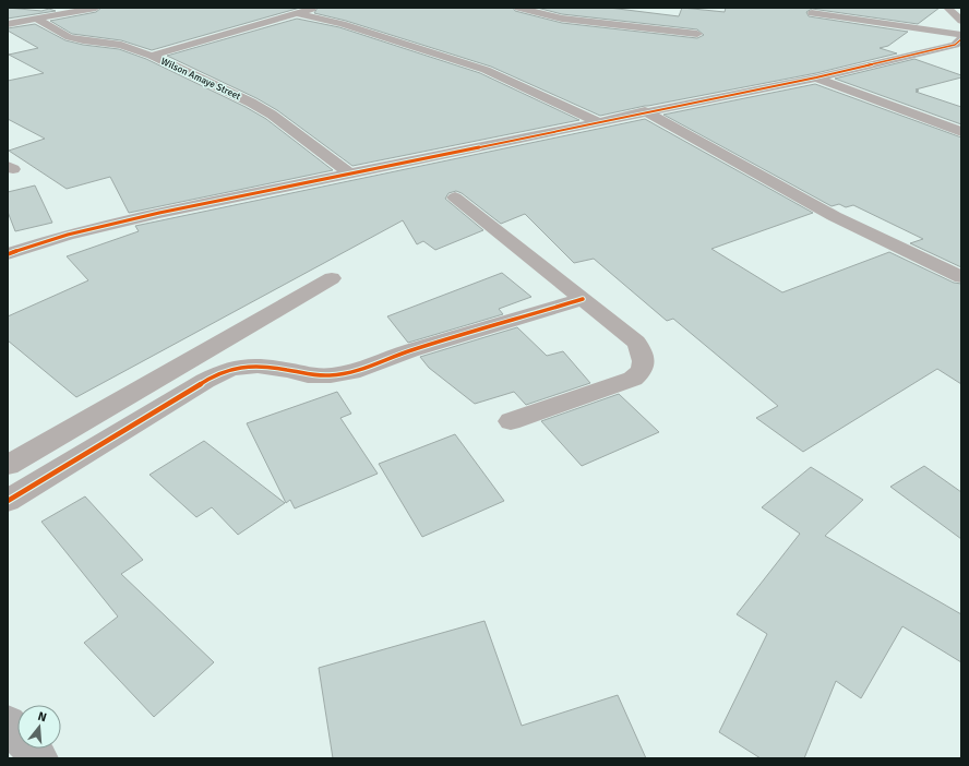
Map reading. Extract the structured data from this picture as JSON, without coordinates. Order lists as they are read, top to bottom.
{
  "streets": {
    "street": ["Wilson Amaye Street"]
  },
  "north": "top"
}
